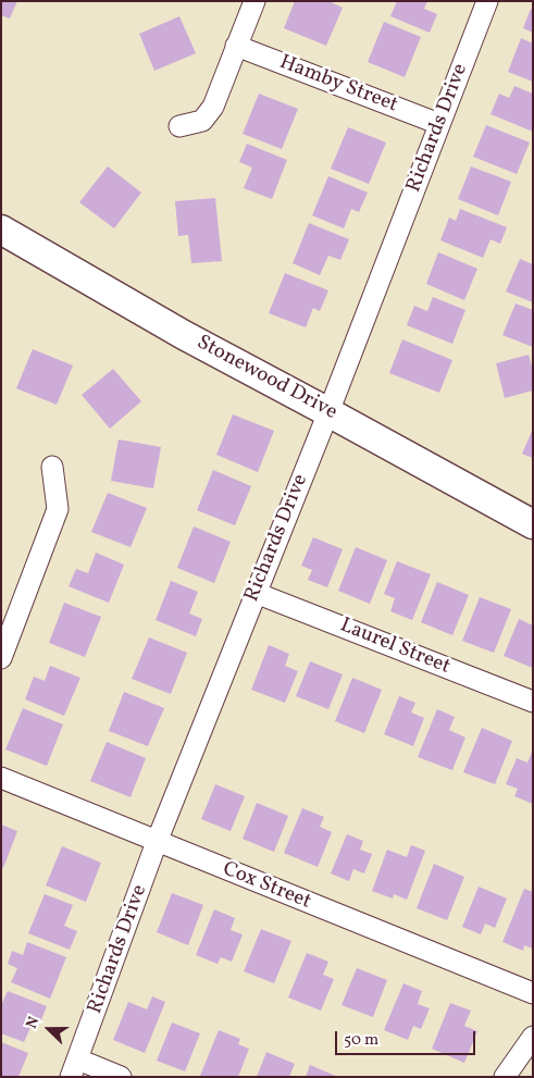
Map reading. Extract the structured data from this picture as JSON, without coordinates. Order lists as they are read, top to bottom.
{
  "streets": {
    "street": [
      "Hamby Street",
      "Richards Drive",
      "Stonewood Drive",
      "Laurel Street",
      "Cox Street"
    ]
  },
  "crossings": [
    ["Hamby Street", "Richards Drive"],
    ["Richards Drive", "Stonewood Drive"],
    ["Richards Drive", "Laurel Street"],
    ["Richards Drive", "Cox Street"]
  ],
  "scale_bar": "50 m",
  "north": "left"
}
